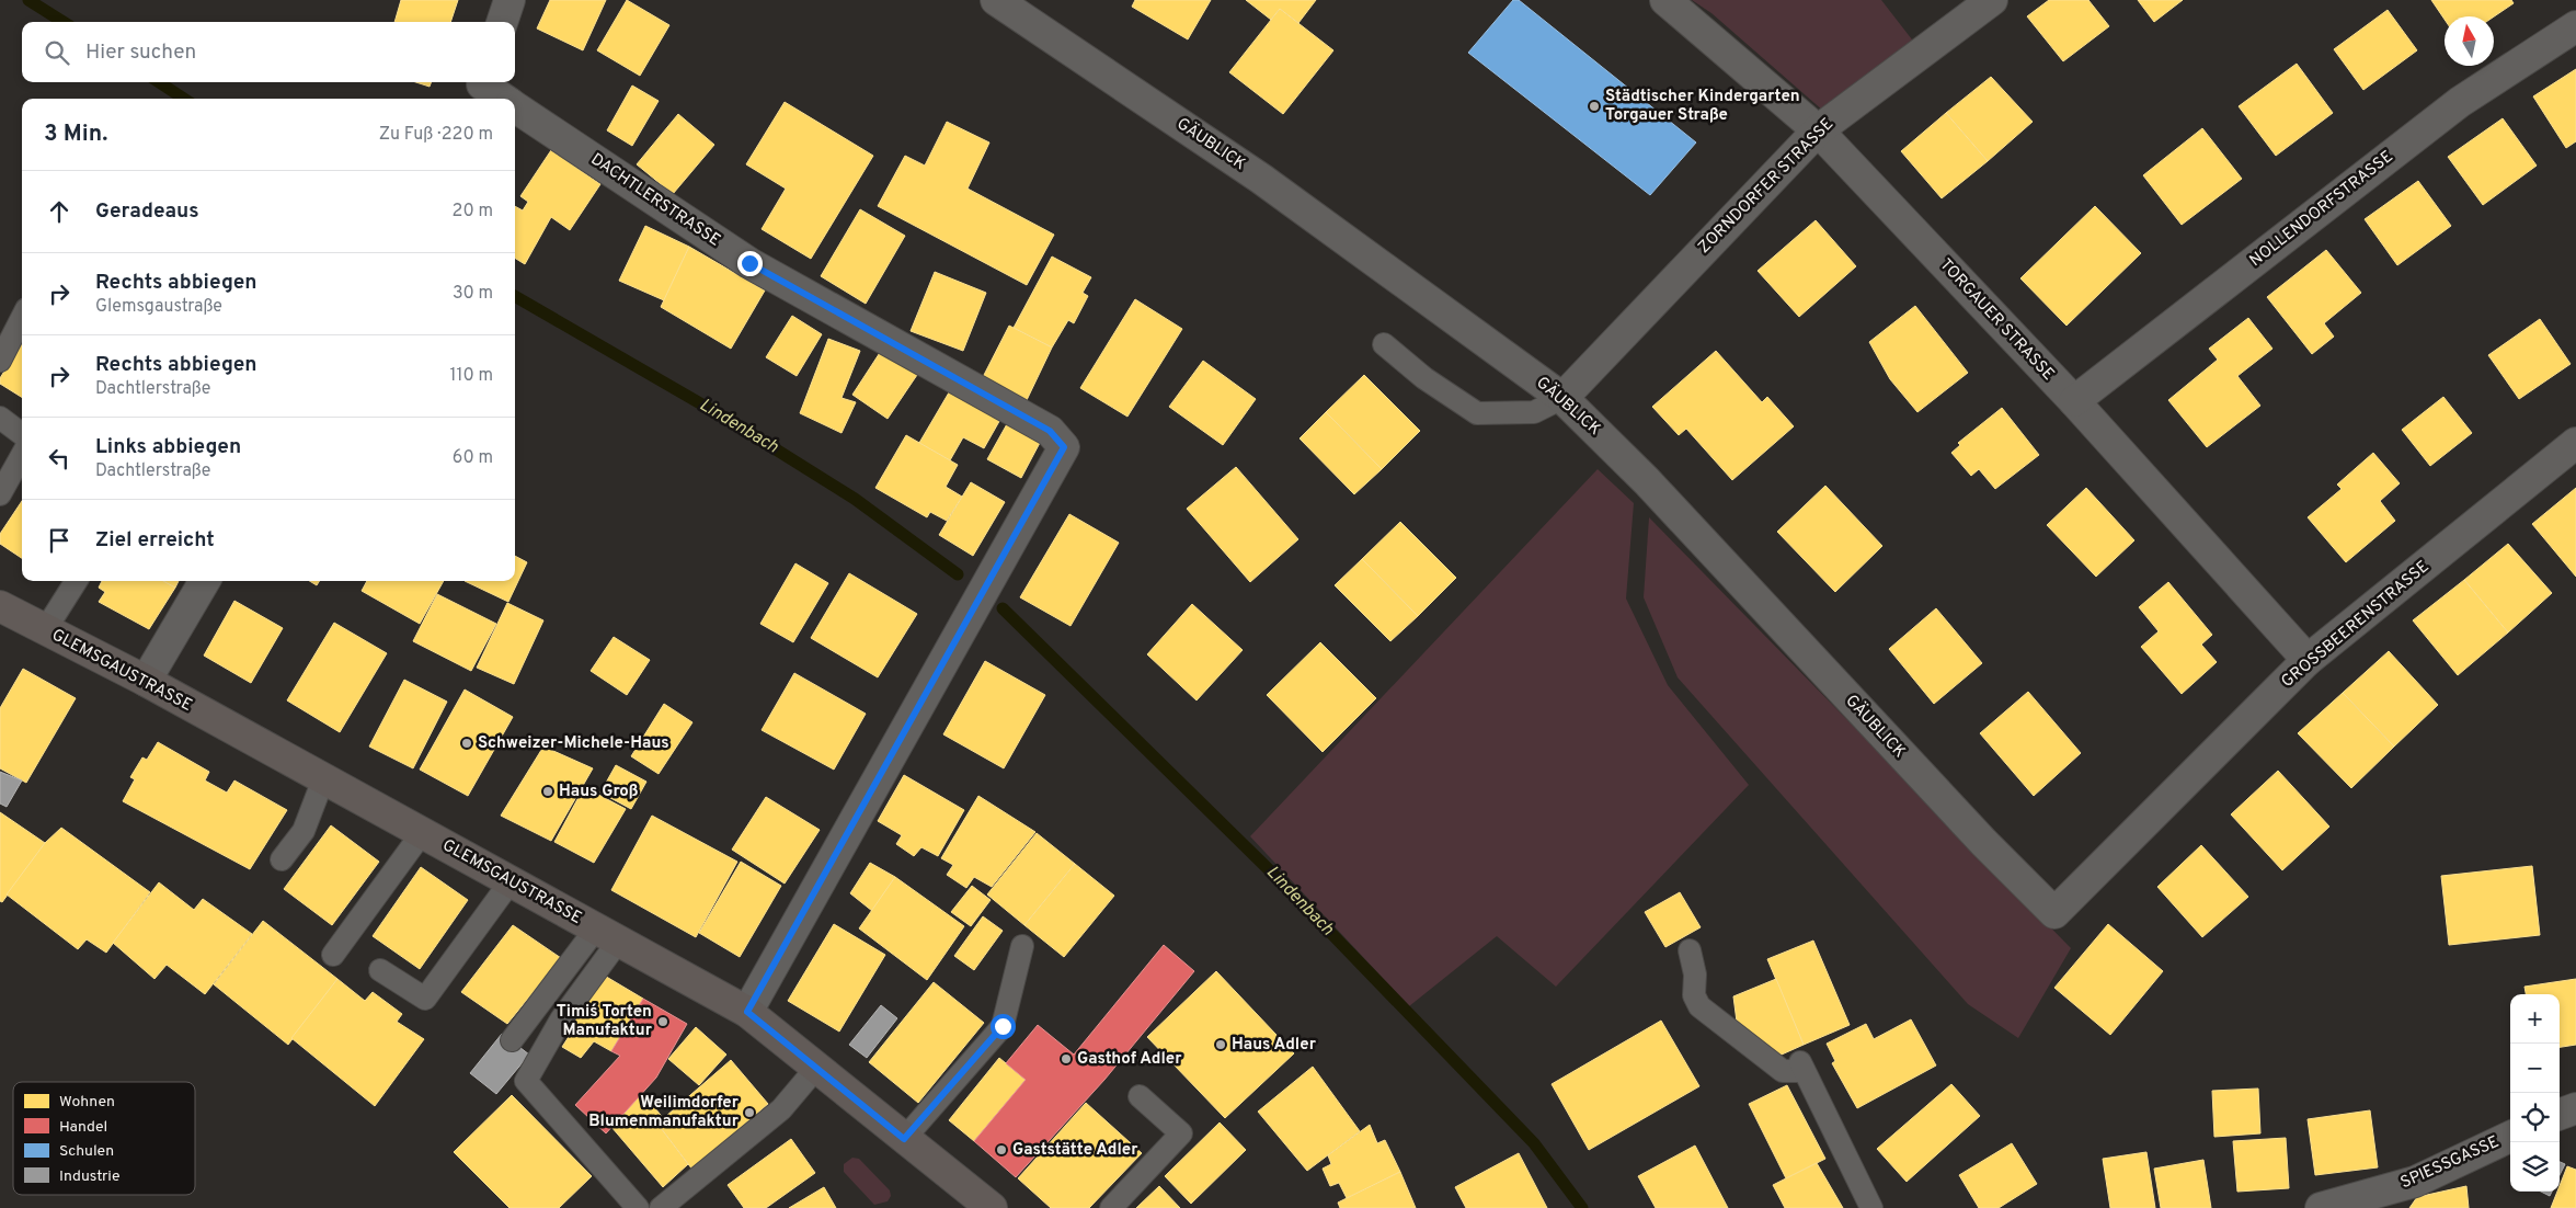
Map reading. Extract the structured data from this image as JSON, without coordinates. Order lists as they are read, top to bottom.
{
  "streets": {
    "main road": ["GLEMSGAUSTRASSE"],
    "street": [
      "GÄUBLICK",
      "ZORNDORFER STRASSE",
      "DACHTLERSTRASSE",
      "NOLLENDORFSTRASSE",
      "TORGAUER STRASSE",
      "GROSSBEERENSTRASSE",
      "SPIESSGASSE"
    ]
  },
  "crossings": [
    ["GÄUBLICK", "ZORNDORFER STRASSE"],
    ["GÄUBLICK", "GROSSBEERENSTRASSE"],
    ["ZORNDORFER STRASSE", "TORGAUER STRASSE"],
    ["DACHTLERSTRASSE", "GLEMSGAUSTRASSE"],
    ["NOLLENDORFSTRASSE", "TORGAUER STRASSE"],
    ["TORGAUER STRASSE", "GROSSBEERENSTRASSE"]
  ],
  "water": ["Lindenbach"],
  "places": [
    "Städtischer Kindergarten Torgauer Straße",
    "Schweizer-Michele-Haus",
    "Haus Groß",
    "Timi´s Torten Manufaktur",
    "Haus Adler",
    "Gasthof Adler",
    "Weilimdorfer Blumenmanufaktur",
    "Gaststätte Adler"
  ],
  "legend": [
    "Wohnen",
    "Handel",
    "Schulen",
    "Industrie"
  ],
  "north": "top",
  "page": {
    "search": "Hier suchen",
    "heading": ["3 Min.", "Zu Fuß · 220 m"],
    "list": [
      ["Geradeaus", "20 m"],
      ["Rechts abbiegen", "Glemsgaustraße", "30 m"],
      ["Rechts abbiegen", "Dachtlerstraße", "110 m"],
      ["Links abbiegen", "Dachtlerstraße", "60 m"],
      "Ziel erreicht"
    ],
    "map_buttons": ["+", "−"]
  }
}
